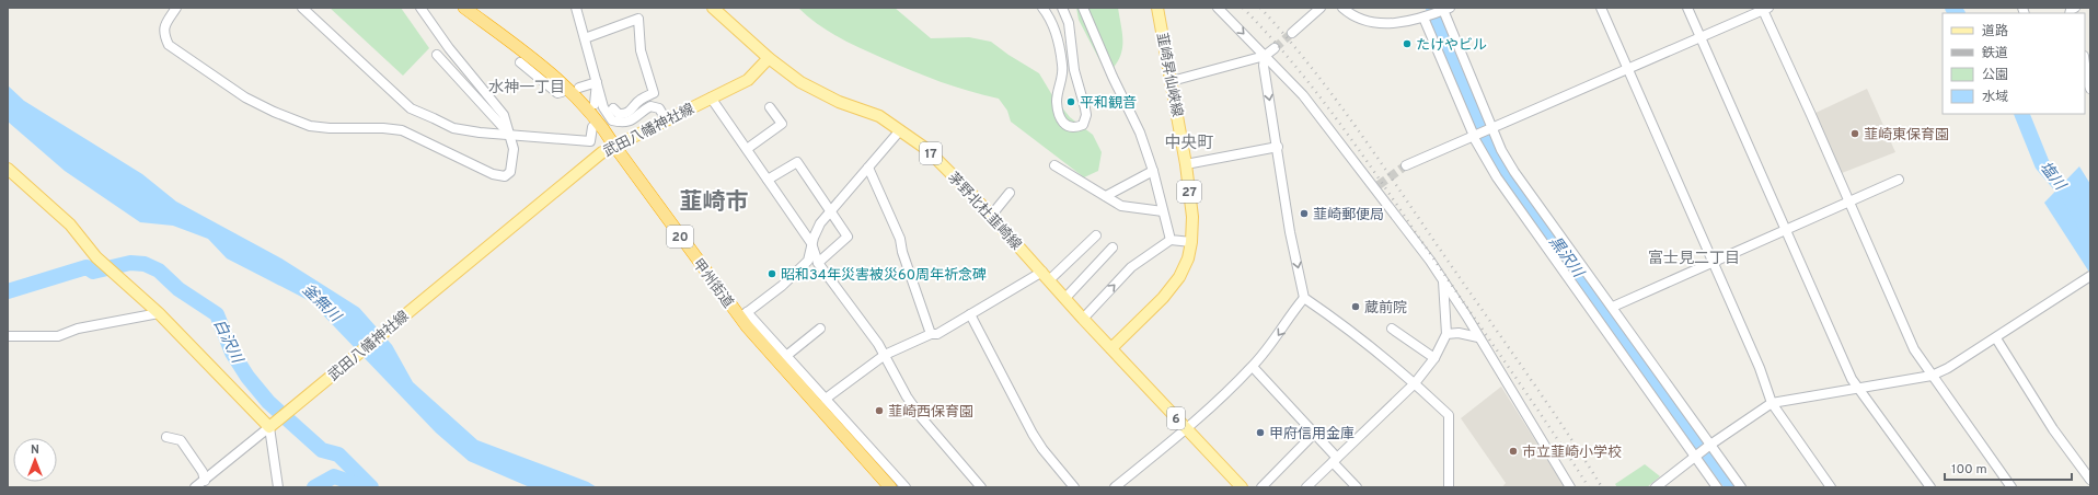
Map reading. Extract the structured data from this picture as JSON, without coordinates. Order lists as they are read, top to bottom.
{
  "streets": {
    "highway": ["20", "甲州街道"],
    "main road": [
      "韮崎昇仙峡線",
      "武田八幡神社線",
      "17",
      "27",
      "茅野北杜韮崎線",
      "6"
    ]
  },
  "crossings": [
    ["韮崎昇仙峡線", "茅野北杜韮崎線"],
    ["韮崎昇仙峡線", "6"],
    ["武田八幡神社線", "茅野北杜韮崎線"],
    ["武田八幡神社線", "甲州街道"],
    ["茅野北杜韮崎線", "6"]
  ],
  "districts": [
    "水神一丁目",
    "中央町",
    "韮崎市",
    "富士見二丁目"
  ],
  "water": [
    "塩川",
    "黒沢川",
    "釜無川",
    "白沢川"
  ],
  "places": [
    "たけやビル",
    "平和観音",
    "韮崎東保育園",
    "韮崎郵便局",
    "昭和34年災害被災60周年祈念碑",
    "蔵前院",
    "韮崎西保育園",
    "甲府信用金庫",
    "市立韮崎小学校"
  ],
  "legend": [
    "道路",
    "鉄道",
    "公園",
    "水域"
  ],
  "scale_bar": "100 m",
  "north": "top"
}
